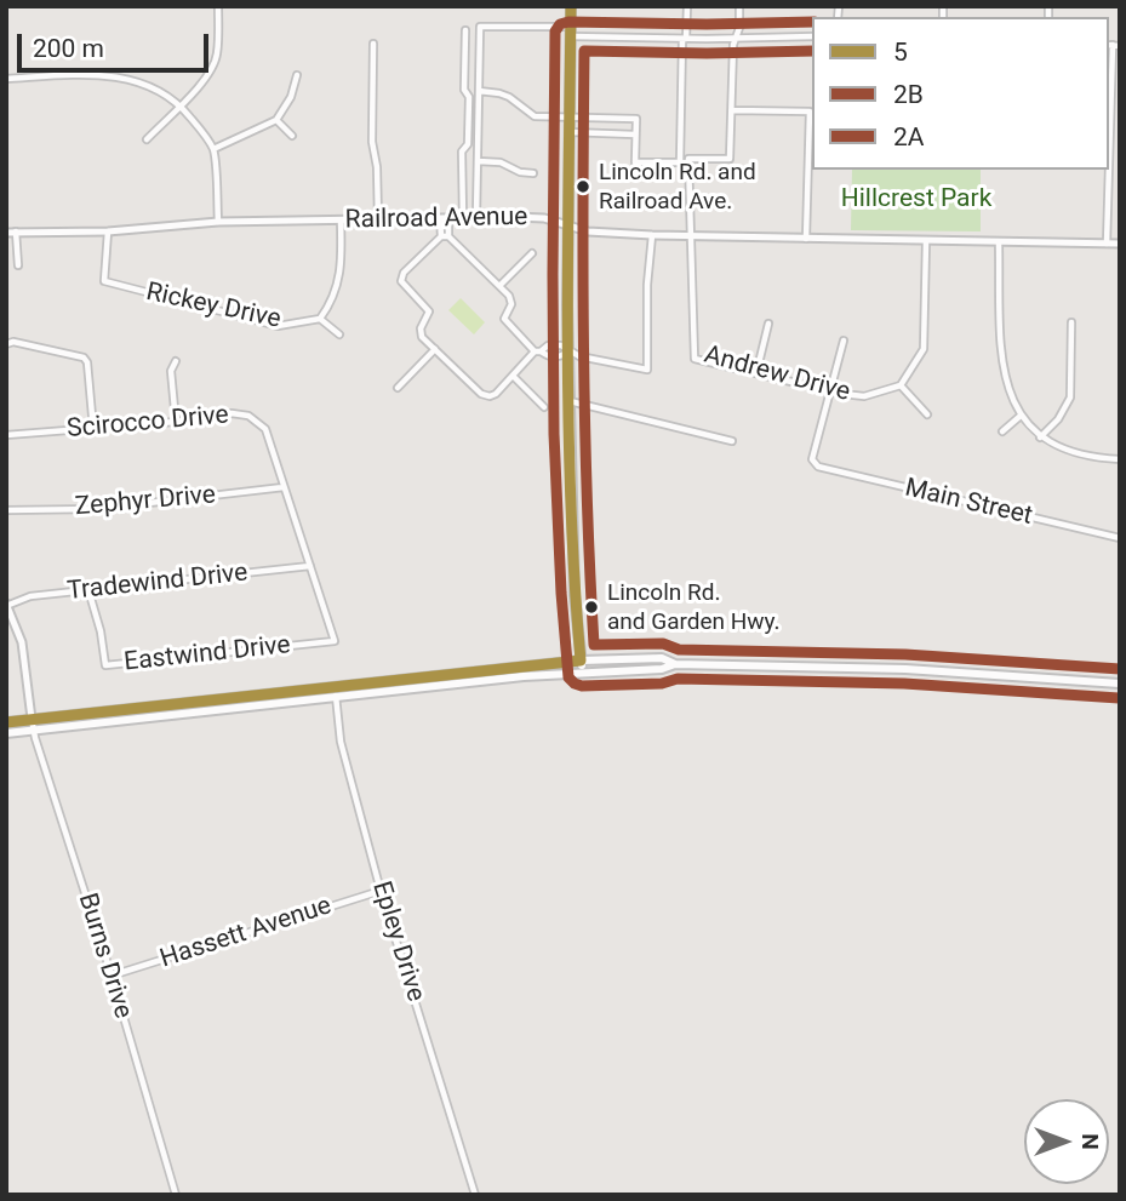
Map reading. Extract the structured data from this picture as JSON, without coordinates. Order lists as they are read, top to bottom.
{
  "streets": {
    "street": [
      "Railroad Avenue",
      "Rickey Drive",
      "Andrew Drive",
      "Scirocco Drive",
      "Zephyr Drive",
      "Main Street",
      "Tradewind Drive",
      "Eastwind Drive",
      "Hassett Avenue",
      "Epley Drive",
      "Burns Drive"
    ]
  },
  "crossings": [
    ["Railroad Avenue", "Rickey Drive"],
    ["Railroad Avenue", "Andrew Drive"],
    ["Andrew Drive", "Main Street"],
    ["Scirocco Drive", "Zephyr Drive"],
    ["Scirocco Drive", "Tradewind Drive"],
    ["Scirocco Drive", "Eastwind Drive"],
    ["Tradewind Drive", "Eastwind Drive"],
    ["Hassett Avenue", "Epley Drive"],
    ["Hassett Avenue", "Burns Drive"]
  ],
  "parks": ["Hillcrest Park"],
  "places": ["Lincoln Rd. and Railroad Ave.", "Lincoln Rd. and Garden Hwy."],
  "lines": ["transit line 5", "transit line 2B", "transit line 2A"],
  "legend": ["5", "2B", "2A"],
  "scale_bar": "200 m",
  "north": "right"
}
